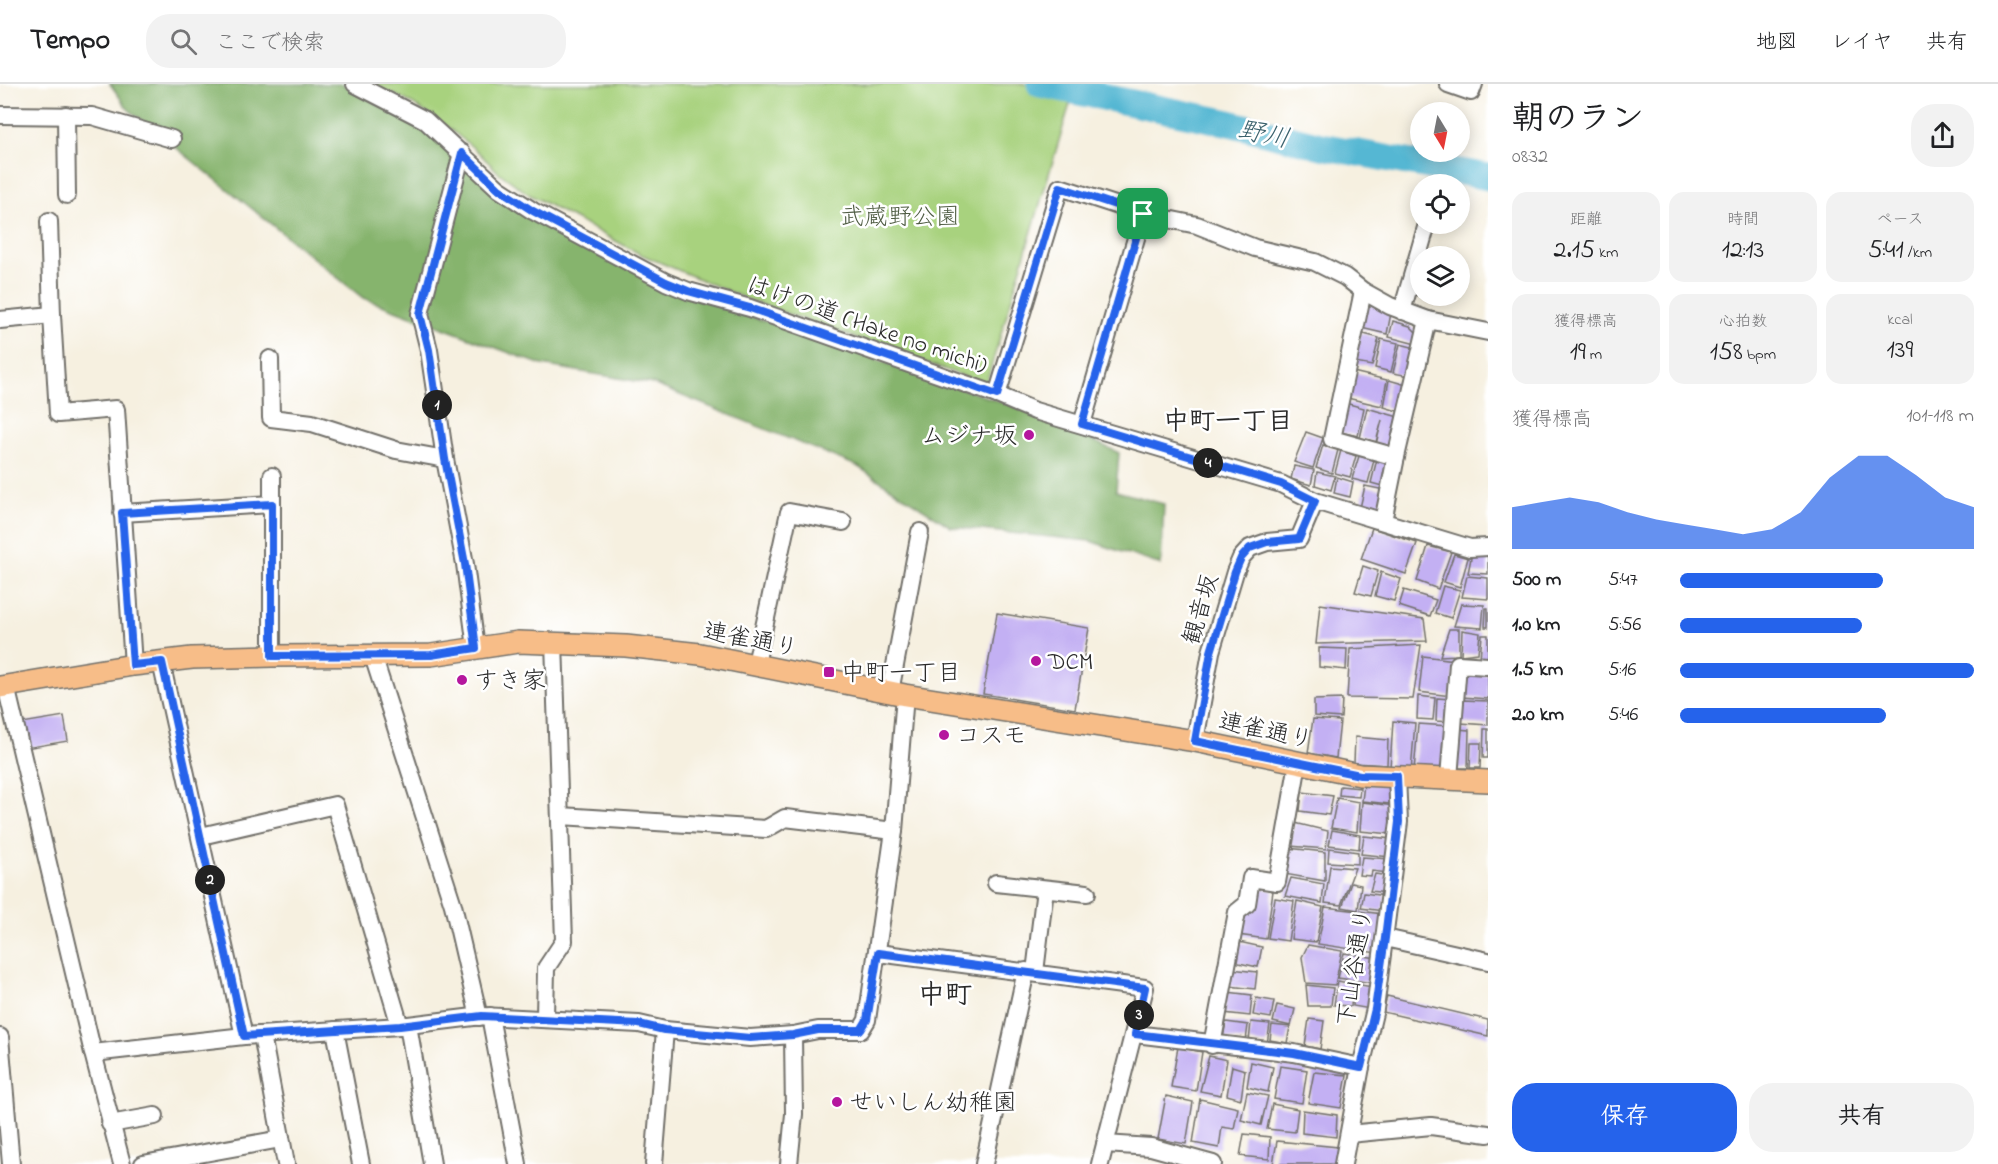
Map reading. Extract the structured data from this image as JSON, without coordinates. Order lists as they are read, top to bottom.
{
  "streets": {
    "main road": ["連雀通り"],
    "street": ["はけの道 (Hake no michi)", "観音坂", "下山谷通り"]
  },
  "crossings": [
    ["はけの道 (Hake no michi)", "観音坂"],
    ["観音坂", "連雀通り"],
    ["連雀通り", "下山谷通り"]
  ],
  "districts": ["中町一丁目", "中町"],
  "water": ["野川"],
  "parks": ["武蔵野公園"],
  "places": {
    "other": [
      "ムジナ坂",
      "DCM",
      "すき家",
      "コスモ",
      "せいしん幼稚園"
    ],
    "transit": ["中町一丁目"]
  },
  "north": "bottom",
  "page": {
    "header": "Tempo",
    "search": "ここで検索",
    "nav": ["地図", "レイヤ", "共有"],
    "heading": ["朝のラン", "08:32"],
    "stats": [
      ["距離", "2.15 km"],
      ["時間", "12:13"],
      ["ペース", "5:41 /km"],
      ["獲得標高", "19 m"],
      ["心拍数", "158 bpm"],
      ["kcal", "139"]
    ],
    "pins": [
      "1",
      "4",
      "2",
      "3"
    ],
    "chart": ["獲得標高", "101–118 m"],
    "list": [
      {
        "name": "500 m",
        "note": "5:47"
      },
      {
        "name": "1.0 km",
        "note": "5:56"
      },
      {
        "name": "1.5 km",
        "note": "5:16"
      },
      {
        "name": "2.0 km",
        "note": "5:46"
      }
    ],
    "buttons": ["保存", "共有"]
  }
}
